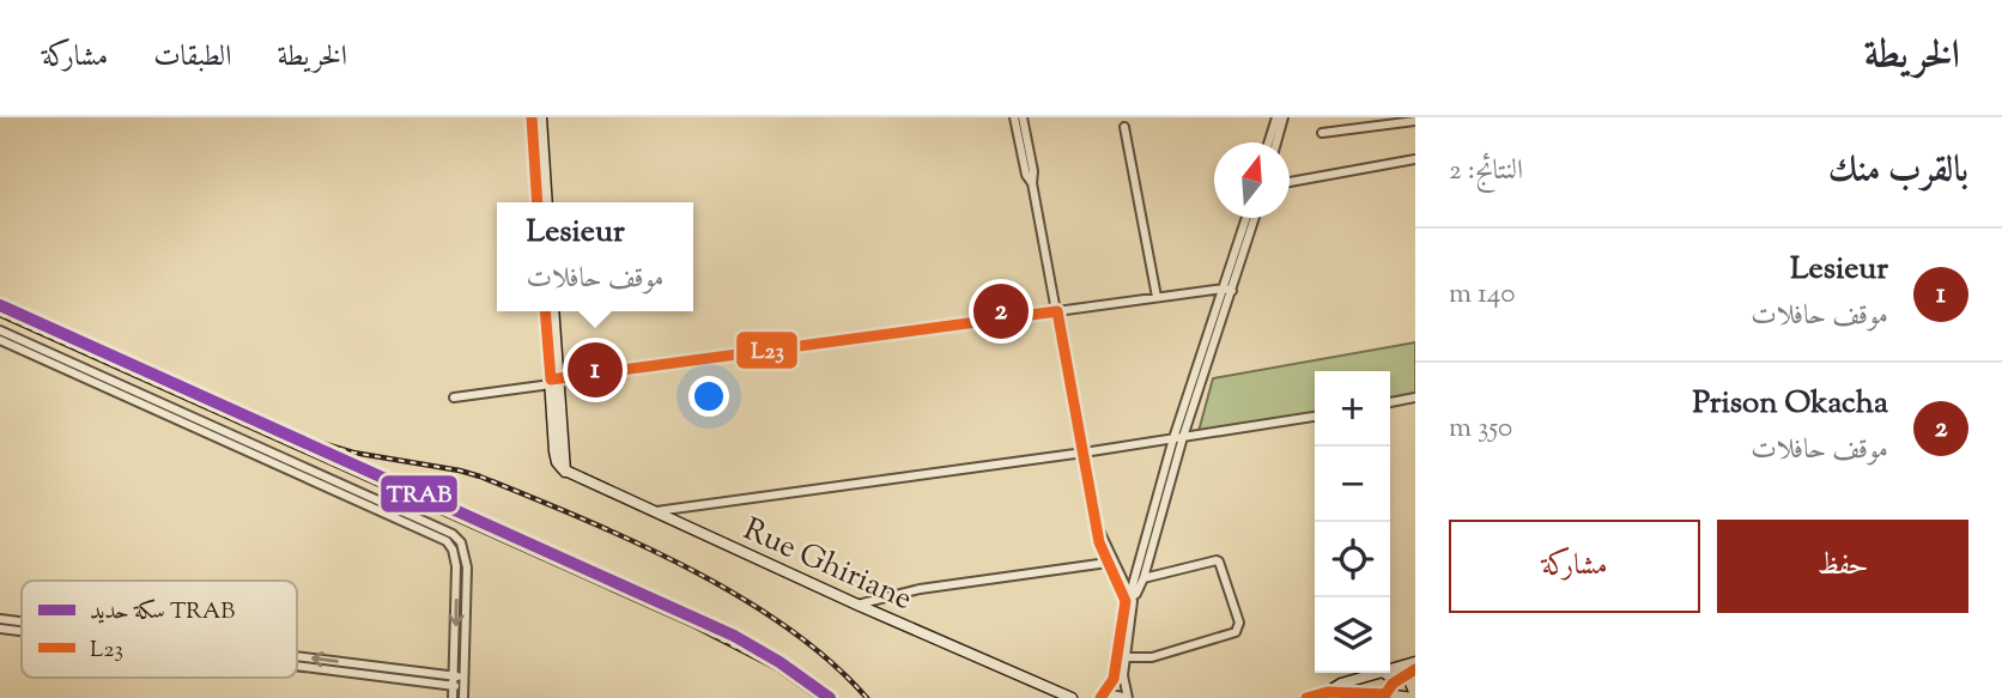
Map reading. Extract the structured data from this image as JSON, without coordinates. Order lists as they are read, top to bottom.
{
  "streets": {
    "street": ["Rue Ghiriane"]
  },
  "lines": ["transit line L23", "rail line TRAB"],
  "legend": ["سكة حديد TRAB", "L23"],
  "north": "top",
  "page": {
    "header": "الخريطة",
    "nav": ["الخريطة", "الطبقات", "مشاركة"],
    "heading": ["بالقرب منك", "النتائج: 2"],
    "popup": ["Lesieur", "موقف حافلات"],
    "list": [
      {
        "mark": "1",
        "name": "Lesieur",
        "note": "موقف حافلات",
        "value": "140 m"
      },
      {
        "mark": "2",
        "name": "Prison Okacha",
        "note": "موقف حافلات",
        "value": "350 m"
      }
    ],
    "pins": ["2", "1"],
    "map_buttons": ["+", "−"],
    "buttons": ["حفظ", "مشاركة"]
  }
}
